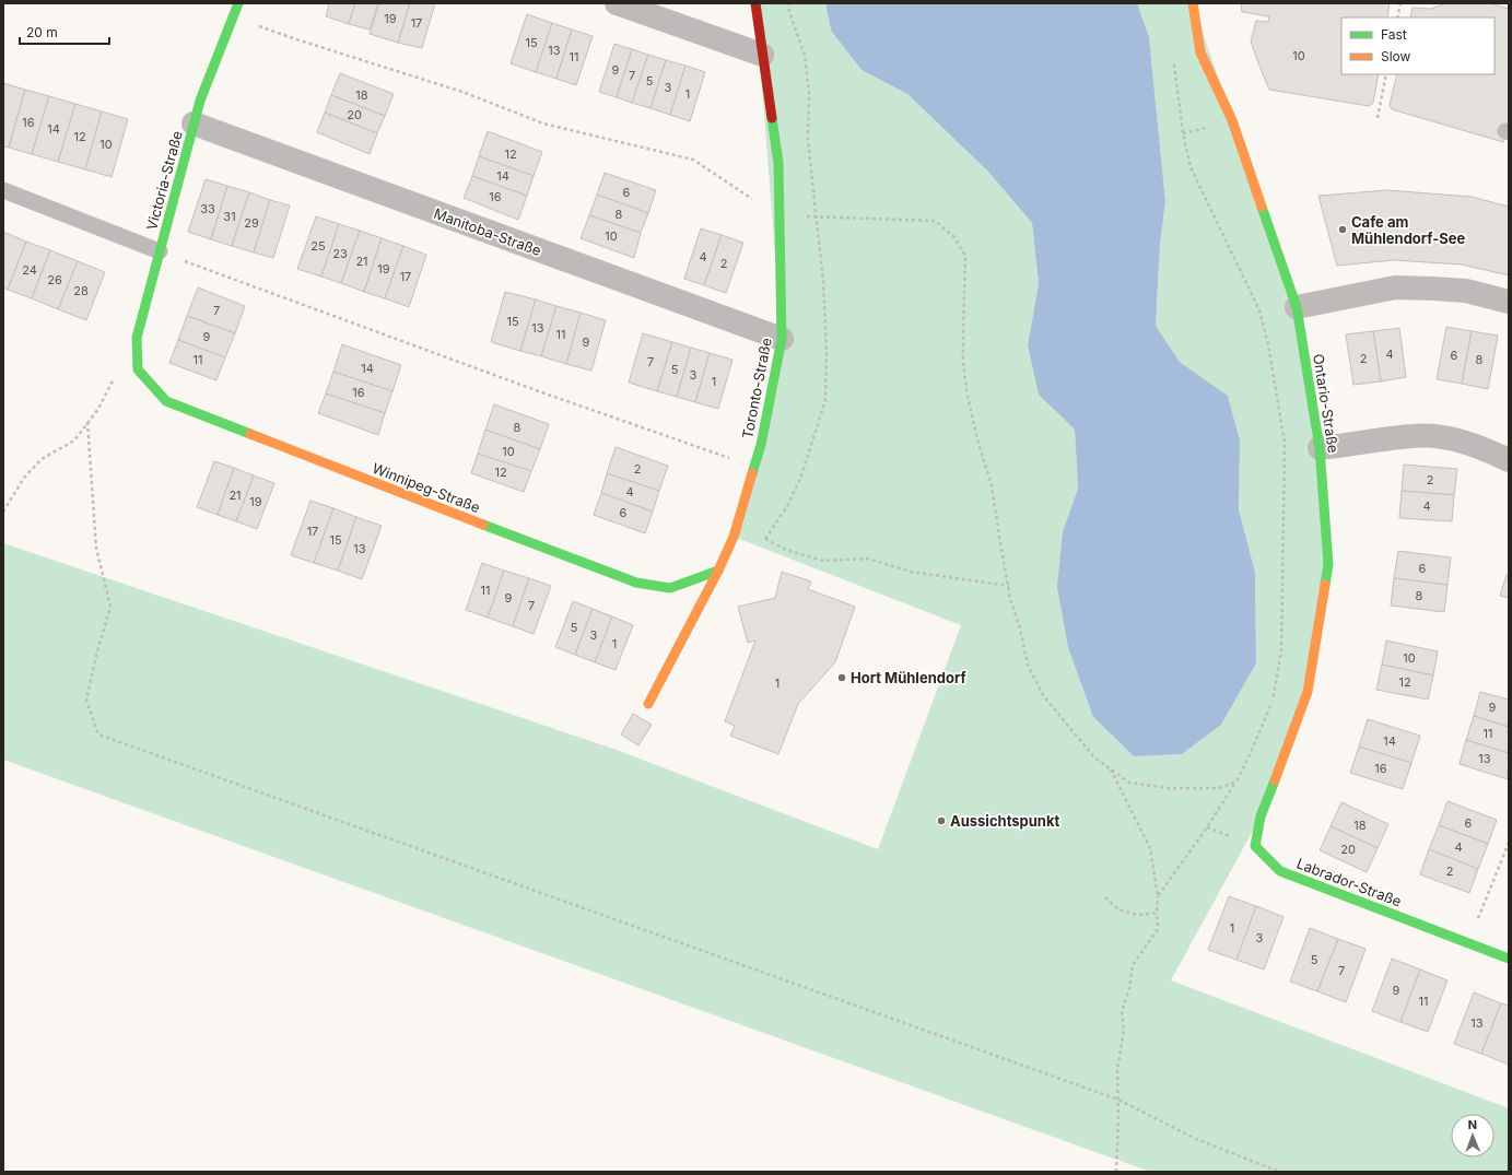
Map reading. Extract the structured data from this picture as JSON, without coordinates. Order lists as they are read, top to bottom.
{
  "streets": {
    "street": [
      "Victoria-Straße",
      "Manitoba-Straße",
      "Toronto-Straße",
      "Ontario-Straße",
      "Winnipeg-Straße",
      "Labrador-Straße"
    ]
  },
  "crossings": [
    ["Victoria-Straße", "Manitoba-Straße"],
    ["Victoria-Straße", "Winnipeg-Straße"],
    ["Manitoba-Straße", "Toronto-Straße"],
    ["Toronto-Straße", "Winnipeg-Straße"],
    ["Ontario-Straße", "Labrador-Straße"]
  ],
  "places": ["Cafe am Mühlendorf-See", "Hort Mühlendorf", "Aussichtspunkt"],
  "house_numbers": [
    "19",
    "17",
    "15",
    "13",
    "10",
    "11",
    "9",
    "7",
    "5",
    "3",
    "1",
    "18",
    "20",
    "16",
    "14",
    "12",
    "10",
    "12",
    "14",
    "6",
    "16",
    "33",
    "8",
    "31",
    "29",
    "10",
    "25",
    "23",
    "4",
    "21",
    "2",
    "19",
    "24",
    "17",
    "26",
    "28",
    "7",
    "15",
    "13",
    "11",
    "9",
    "9",
    "4",
    "6",
    "2",
    "11",
    "8",
    "7",
    "14",
    "5",
    "3",
    "1",
    "16",
    "8",
    "10",
    "2",
    "12",
    "2",
    "4",
    "21",
    "19",
    "4",
    "6",
    "17",
    "15",
    "13",
    "6",
    "11",
    "8",
    "9",
    "7",
    "5",
    "3",
    "1",
    "10",
    "12",
    "1",
    "9",
    "11",
    "14",
    "13",
    "16",
    "6",
    "18",
    "4",
    "20",
    "2",
    "1",
    "3",
    "5",
    "7",
    "9",
    "11",
    "13"
  ],
  "legend": ["Fast", "Slow"],
  "scale_bar": "20 m",
  "north": "top"
}
